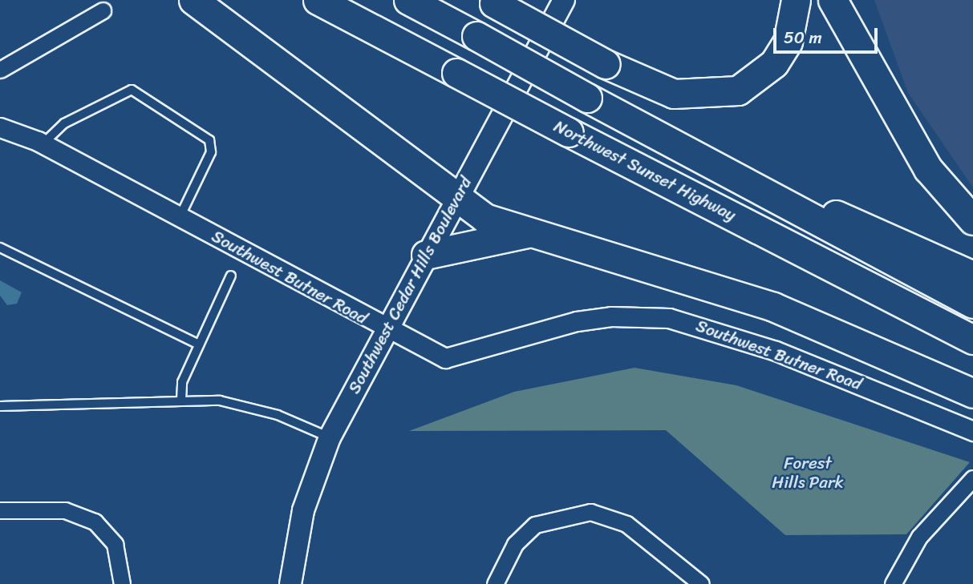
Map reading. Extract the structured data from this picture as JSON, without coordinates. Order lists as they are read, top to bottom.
{
  "streets": {
    "highway": ["Northwest Sunset Highway"],
    "main road": ["Southwest Cedar Hills Boulevard"],
    "street": ["Southwest Butner Road"]
  },
  "crossings": [
    ["Southwest Butner Road", "Southwest Cedar Hills Boulevard"]
  ],
  "parks": ["Forest Hills Park"],
  "scale_bar": "50 m"
}
